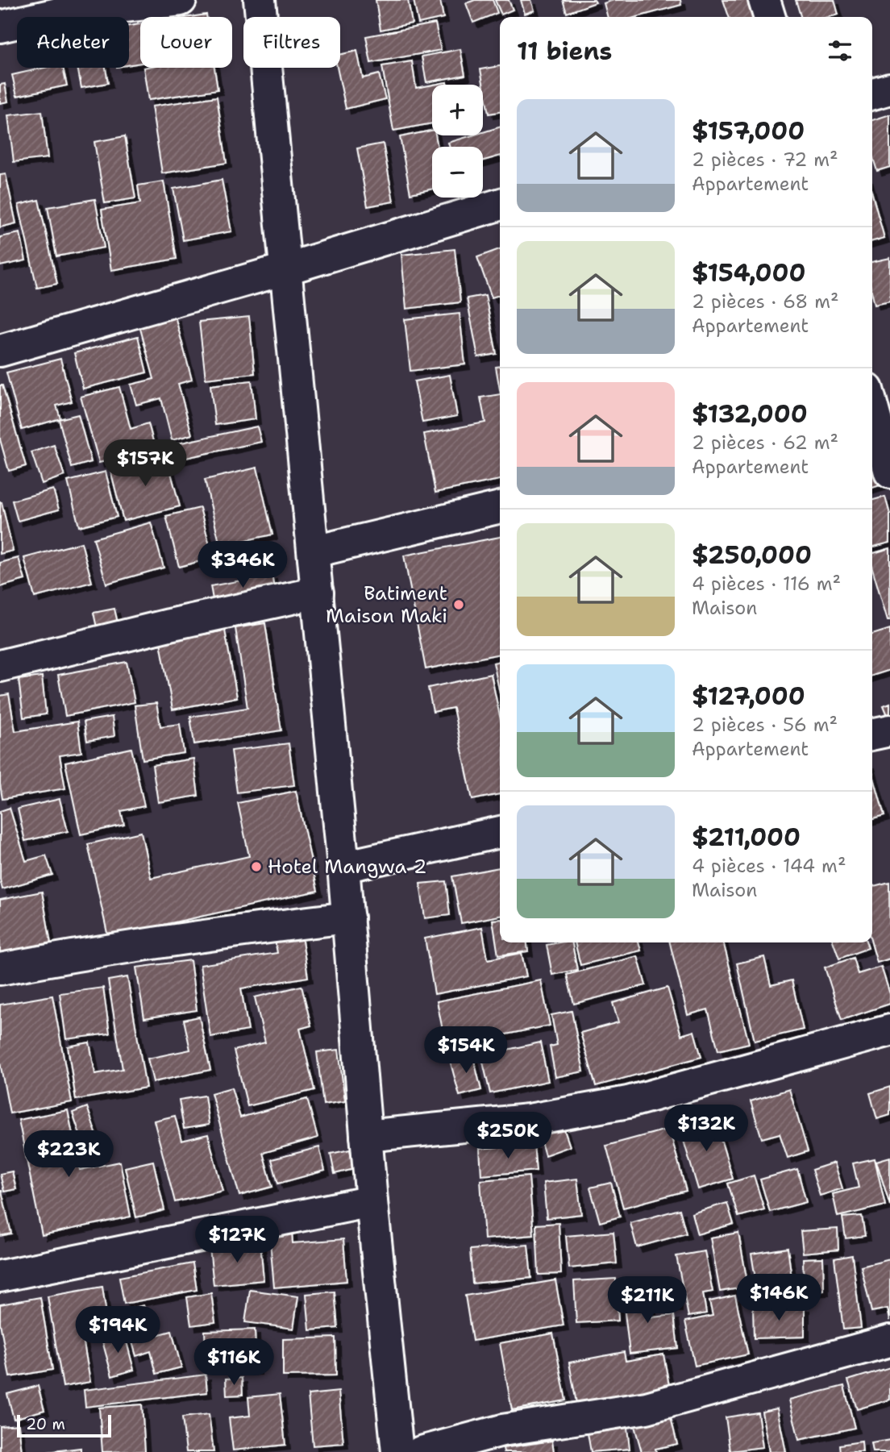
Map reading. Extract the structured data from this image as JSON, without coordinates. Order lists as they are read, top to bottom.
{
  "places": ["Batiment Maison Maki", "Hotel Mangwa 2"],
  "scale_bar": "20 m",
  "page": {
    "chip": ["Acheter", "Louer", "Filtres"],
    "heading": "11 biens",
    "map_buttons": ["+", "−"],
    "list": [
      {
        "name": "$157,000",
        "note": "2 pièces · 72 m² · Appartement"
      },
      {
        "name": "$154,000",
        "note": "2 pièces · 68 m² · Appartement"
      },
      {
        "name": "$132,000",
        "note": "2 pièces · 62 m² · Appartement"
      },
      {
        "name": "$250,000",
        "note": "4 pièces · 116 m² · Maison"
      },
      {
        "name": "$127,000",
        "note": "2 pièces · 56 m² · Appartement"
      },
      {
        "name": "$211,000",
        "note": "4 pièces · 144 m² · Maison"
      }
    ],
    "price": [
      "$157K",
      "$346K",
      "$154K",
      "$132K",
      "$250K",
      "$223K",
      "$127K",
      "$146K",
      "$211K",
      "$194K",
      "$116K"
    ],
    "scale": "20 m"
  }
}
